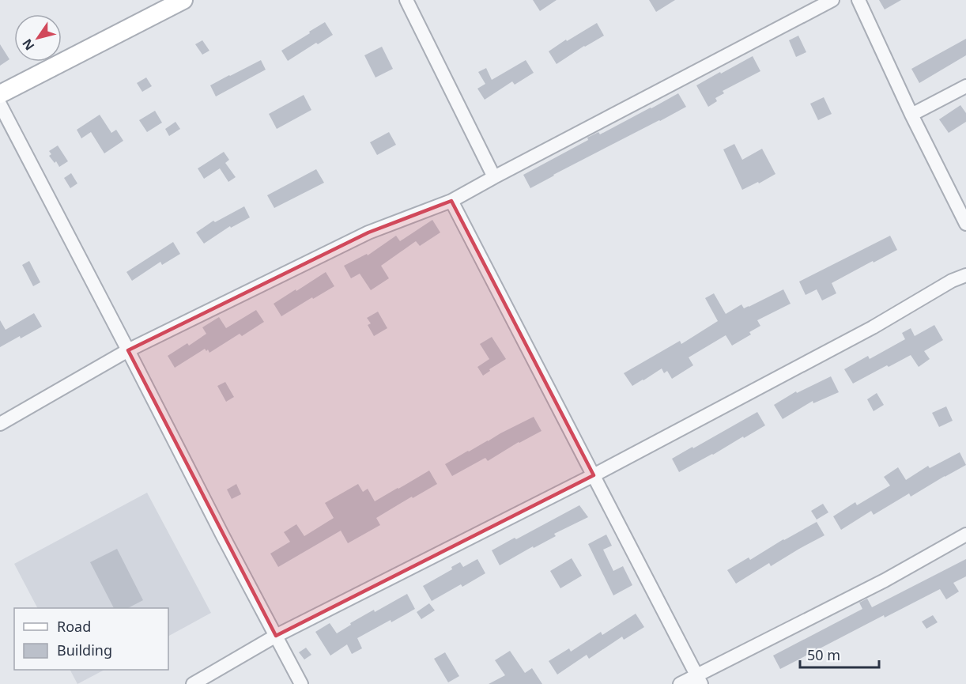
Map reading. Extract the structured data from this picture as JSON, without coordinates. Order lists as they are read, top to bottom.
{
  "legend": ["Road", "Building"],
  "scale_bar": "50 m",
  "north": "bottom left"
}
